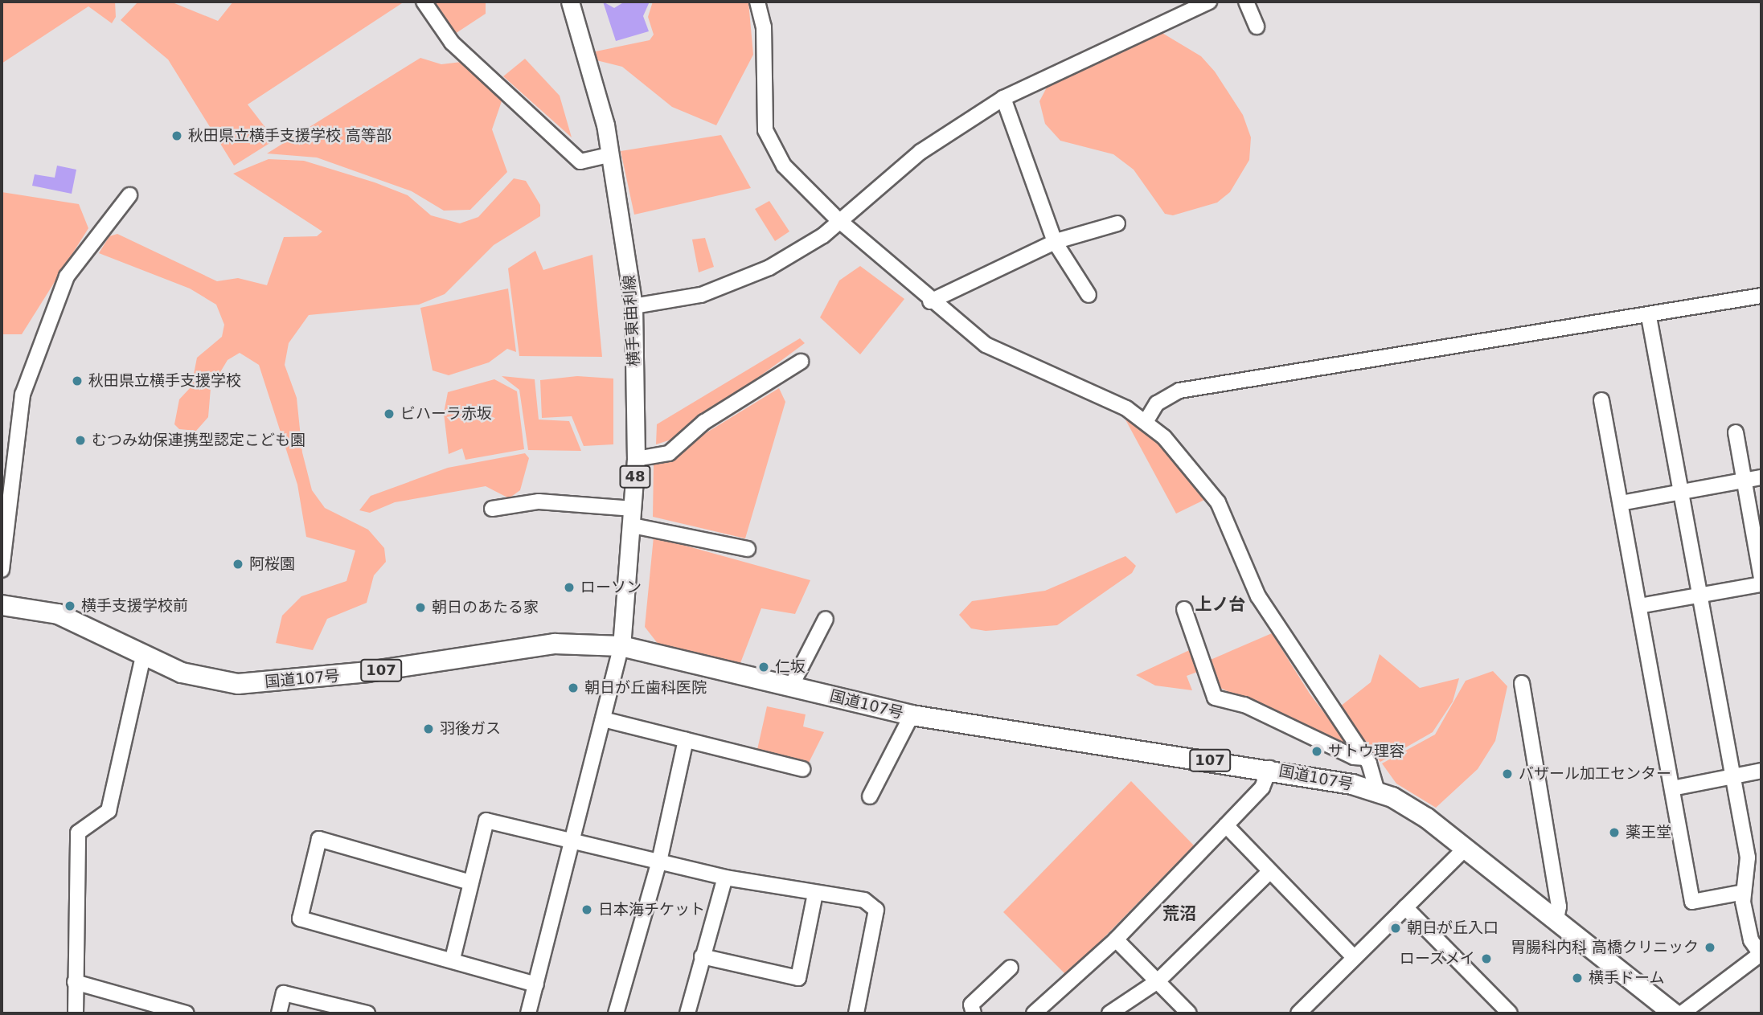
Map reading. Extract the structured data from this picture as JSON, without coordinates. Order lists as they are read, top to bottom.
{
  "streets": {
    "highway": ["107", "国道107号"],
    "main road": ["横手東由利線", "48"]
  },
  "crossings": [
    ["横手東由利線", "国道107号"]
  ],
  "districts": ["上ノ台", "荒沼"],
  "places": [
    "秋田県立横手支援学校 高等部",
    "秋田県立横手支援学校",
    "ビハーラ赤坂",
    "むつみ幼保連携型認定こども園",
    "阿桜園",
    "ローソン",
    "横手支援学校前",
    "朝日のあたる家",
    "仁坂",
    "朝日が丘歯科医院",
    "羽後ガス",
    "サトウ理容",
    "バザール加工センター",
    "薬王堂",
    "日本海チケット",
    "朝日が丘入口",
    "胃腸科内科 高橋クリニック",
    "ローズメイ",
    "横手ドーム"
  ]
}
